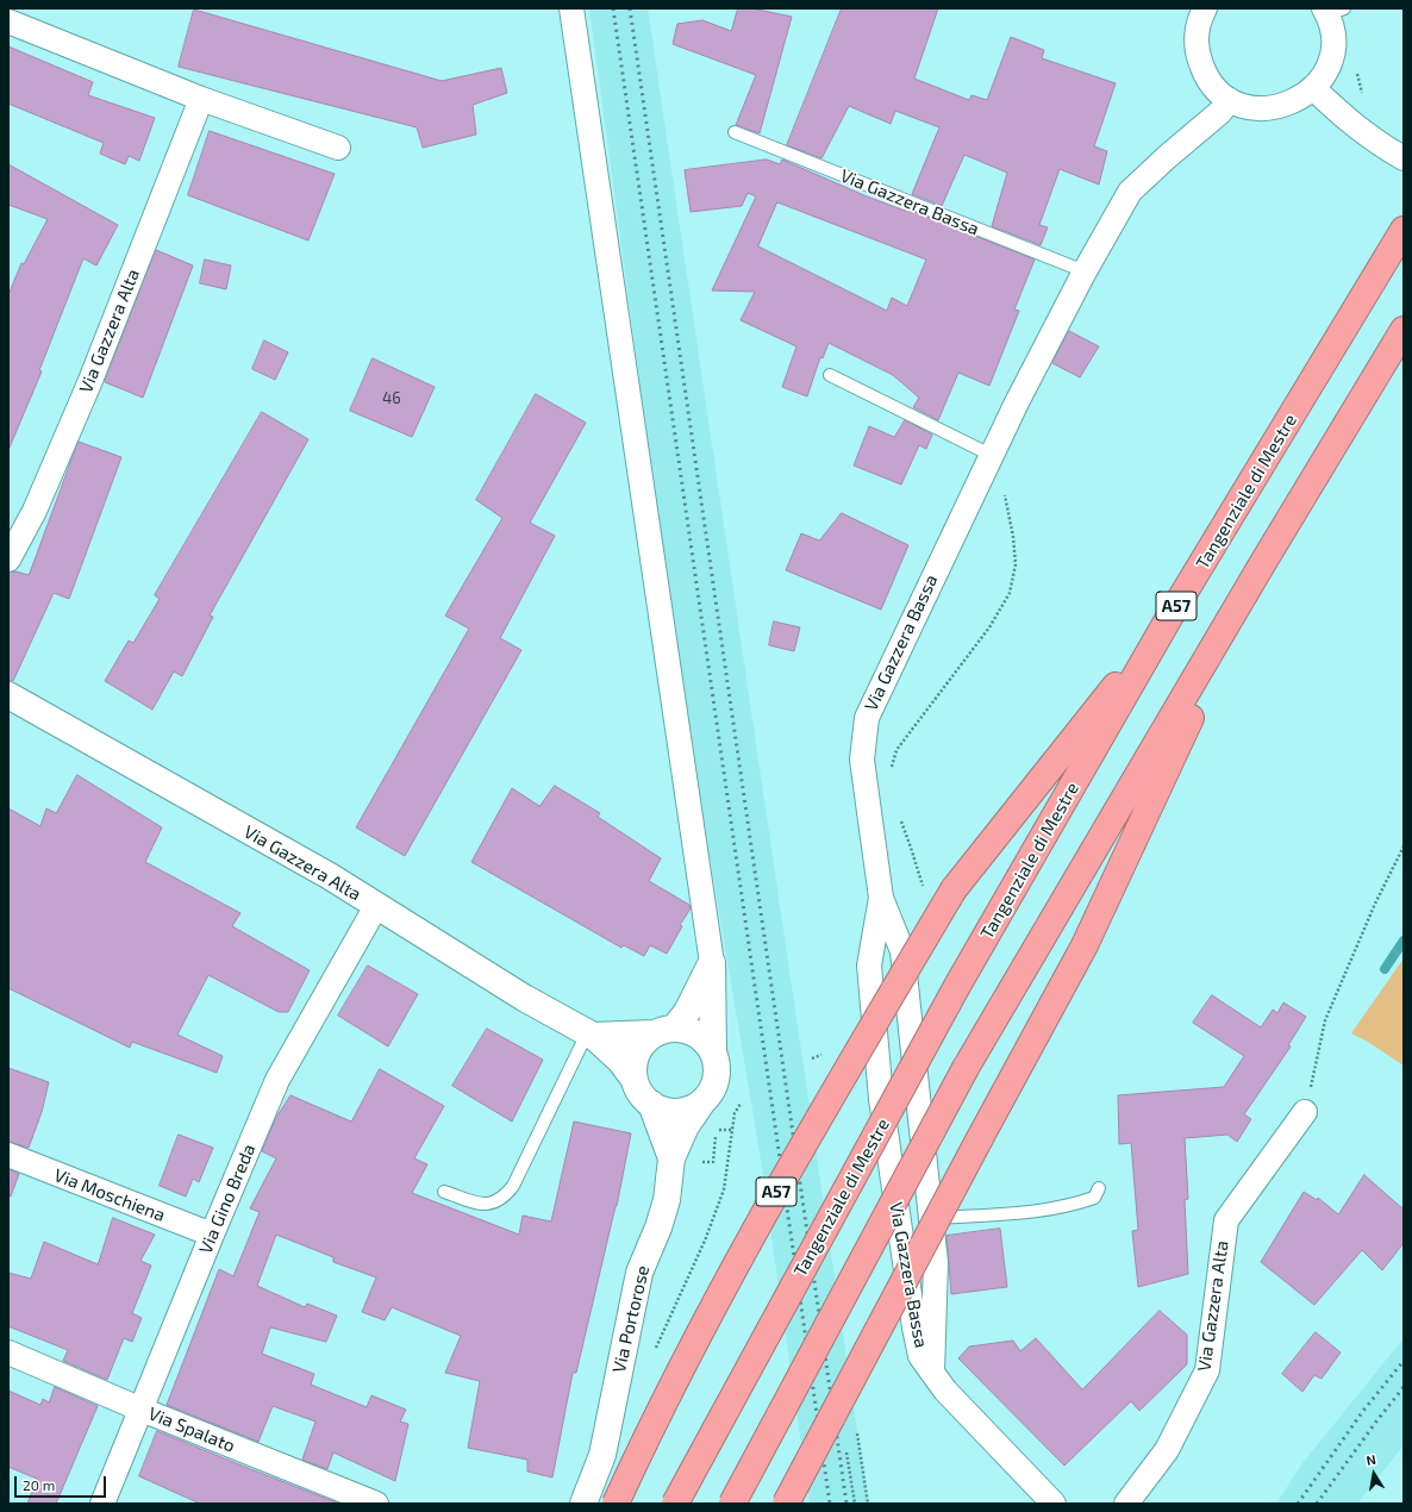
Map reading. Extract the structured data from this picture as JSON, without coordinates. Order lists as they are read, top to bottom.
{
  "streets": {
    "highway": ["Tangenziale di Mestre", "A57"],
    "street": [
      "Via Gazzera Bassa",
      "Via Gazzera Alta",
      "Via Moschiena",
      "Via Gino Breda",
      "Via Portorose",
      "Via Spalato"
    ]
  },
  "crossings": [
    ["Via Gazzera Alta", "Via Gino Breda"],
    ["Via Gazzera Alta", "Via Portorose"],
    ["Tangenziale di Mestre", "A57"],
    ["Via Moschiena", "Via Gino Breda"],
    ["Via Gino Breda", "Via Spalato"]
  ],
  "house_numbers": ["46"],
  "scale_bar": "20 m",
  "north": "top"
}
